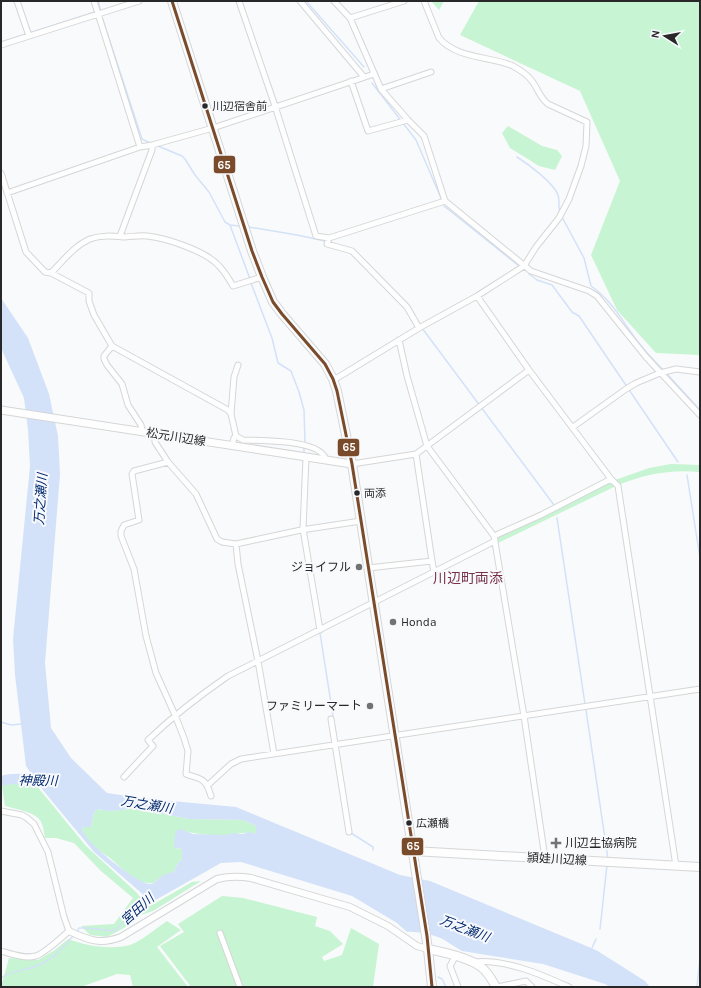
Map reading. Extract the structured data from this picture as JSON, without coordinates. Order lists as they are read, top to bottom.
{
  "streets": {
    "main road": ["松元川辺線", "頴娃川辺線"]
  },
  "districts": ["川辺町両添"],
  "water": ["万之瀬川", "神殿川", "宮田川"],
  "places": {
    "other": [
      "川辺宿舎前",
      "両添",
      "ジョイフル",
      "Honda",
      "ファミリーマート",
      "広瀬橋"
    ],
    "health": ["川辺生協病院"]
  },
  "lines": ["transit line 65"],
  "north": "left"
}
